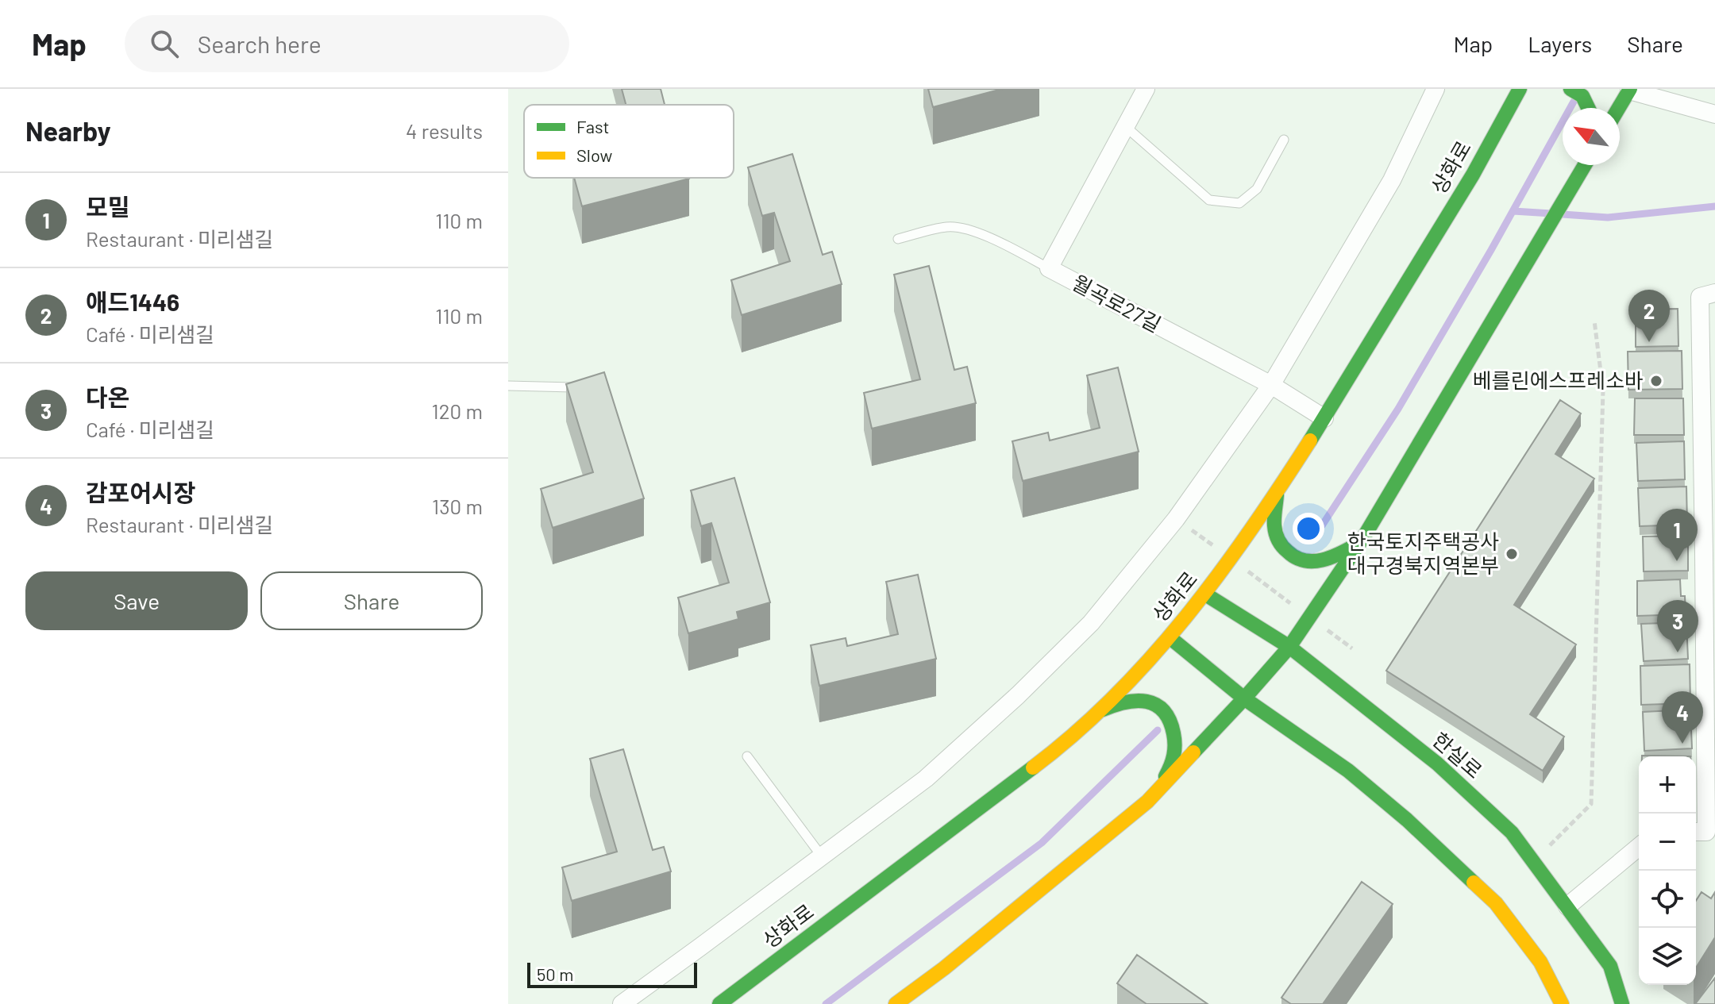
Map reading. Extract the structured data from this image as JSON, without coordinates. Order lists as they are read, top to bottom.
{
  "streets": {
    "main road": ["상화로", "한실로"],
    "street": ["월곡로27길"]
  },
  "crossings": [
    ["상화로", "월곡로27길"],
    ["상화로", "한실로"]
  ],
  "places": ["베를린에스프레소바", "한국토지주택공사 대구경북지역본부"],
  "legend": ["Fast", "Slow"],
  "scale_bar": "50 m",
  "north": "top left",
  "page": {
    "header": "Map",
    "search": "Search here",
    "nav": ["Map", "Layers", "Share"],
    "heading": ["Nearby", "4 results"],
    "list": [
      {
        "mark": "1",
        "name": "모밀",
        "note": "Restaurant · 미리샘길",
        "value": "110 m"
      },
      {
        "mark": "2",
        "name": "애드1446",
        "note": "Café · 미리샘길",
        "value": "110 m"
      },
      {
        "mark": "3",
        "name": "다온",
        "note": "Café · 미리샘길",
        "value": "120 m"
      },
      {
        "mark": "4",
        "name": "감포어시장",
        "note": "Restaurant · 미리샘길",
        "value": "130 m"
      }
    ],
    "pins": [
      "2",
      "1",
      "3",
      "4"
    ],
    "buttons": ["Save", "Share"],
    "map_buttons": ["+", "−"],
    "scale": "50 m"
  }
}
